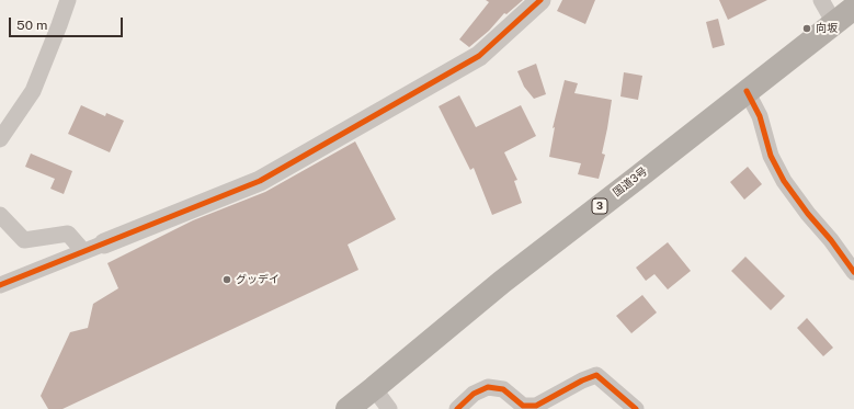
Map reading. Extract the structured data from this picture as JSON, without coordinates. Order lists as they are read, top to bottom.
{
  "streets": {
    "highway": ["国道3号", "3"]
  },
  "places": ["向坂", "グッデイ"],
  "scale_bar": "50 m"
}
